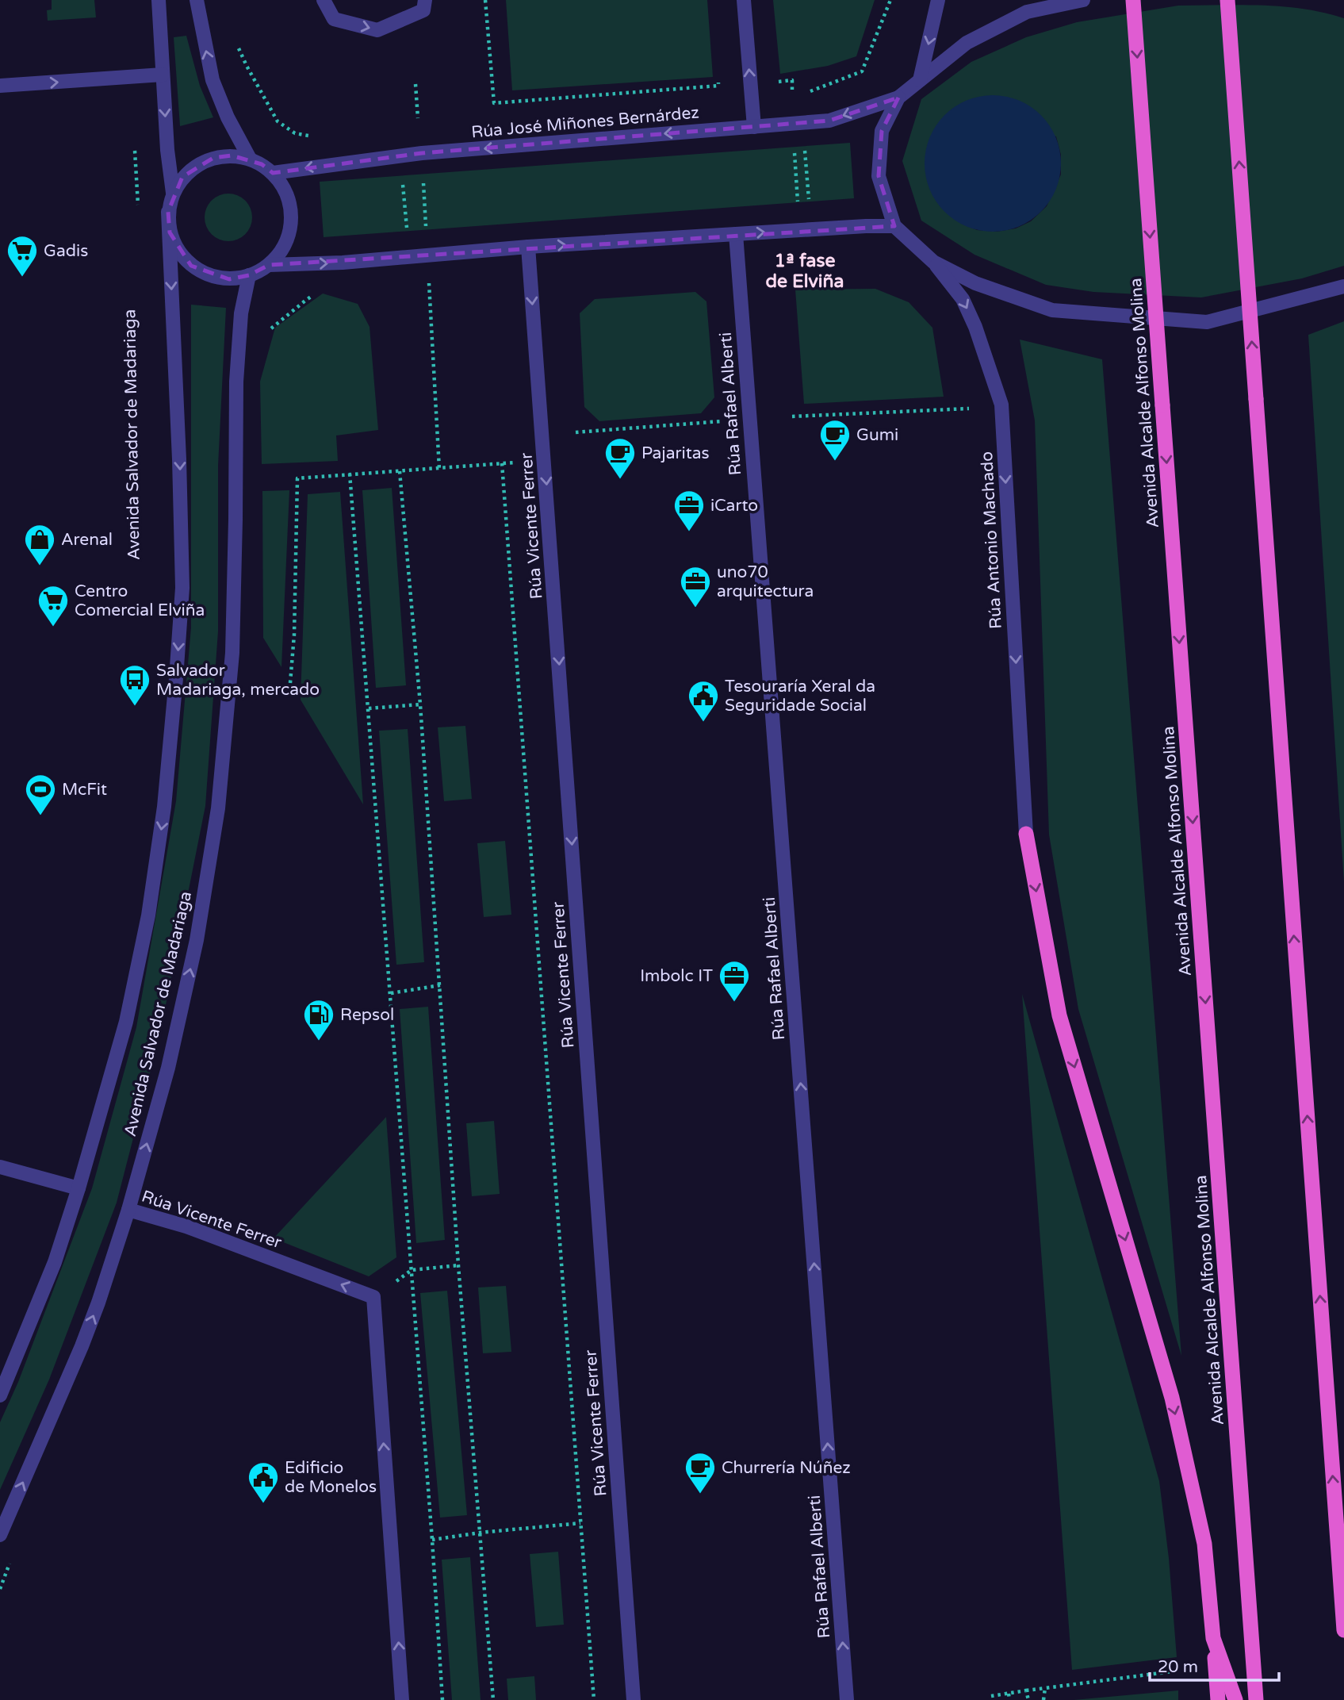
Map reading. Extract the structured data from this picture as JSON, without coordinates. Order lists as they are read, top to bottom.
{
  "streets": {
    "highway": ["Avenida Alcalde Alfonso Molina"],
    "street": [
      "Rúa José Miñones Bernárdez",
      "Rúa Rafael Alberti",
      "Avenida Salvador de Madariaga",
      "Rúa Vicente Ferrer",
      "Rúa Antonio Machado"
    ]
  },
  "crossings": [
    ["Rúa José Miñones Bernárdez", "Avenida Salvador de Madariaga"],
    ["Avenida Salvador de Madariaga", "Rúa Vicente Ferrer"]
  ],
  "one_way": ["Rúa Rafael Alberti", "Rúa Antonio Machado"],
  "districts": ["1ª fase de Elviña"],
  "places": {
    "supermarket": ["Gadis", "Centro Comercial Elviña"],
    "cafe": ["Gumi", "Pajaritas", "Churrería Núñez"],
    "office": ["iCarto", "uno70 arquitectura", "Imbolc IT"],
    "shop": ["Arenal"],
    "bus stop": ["Salvador Madariaga, mercado"],
    "public building": ["Tesouraría Xeral da Seguridade Social", "Edificio de Monelos"],
    "sports": ["McFit"],
    "fuel station": ["Repsol"]
  },
  "scale_bar": "20 m"
}
